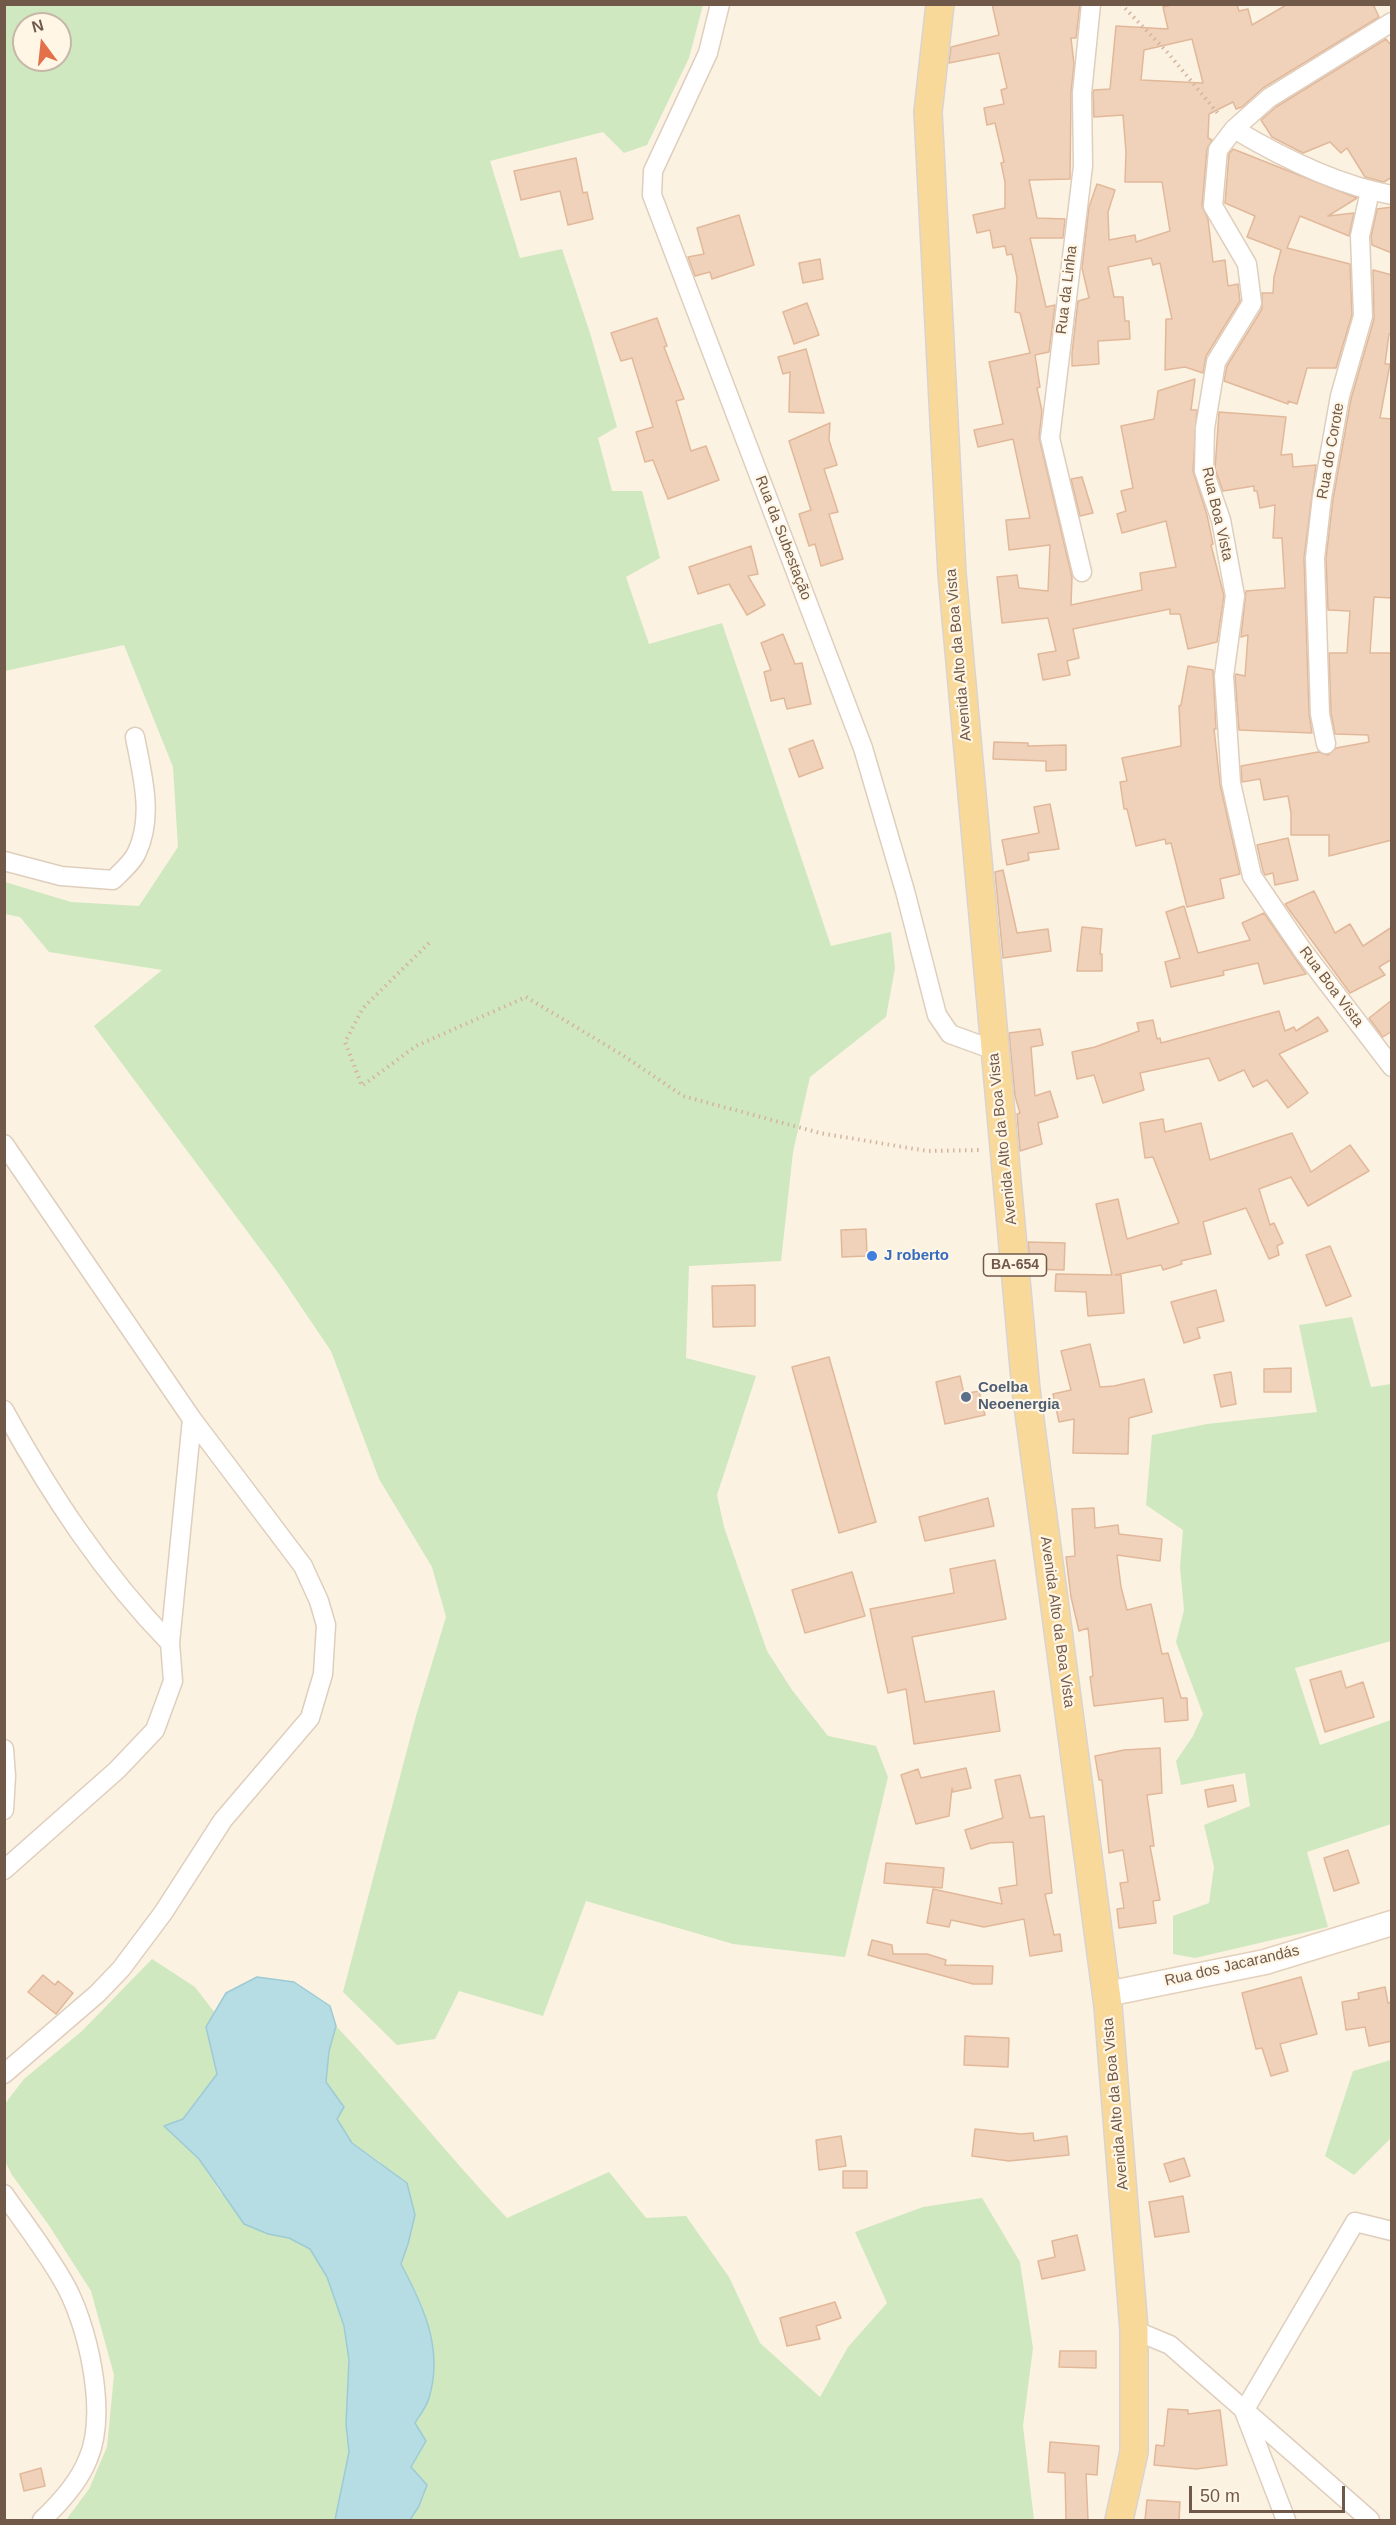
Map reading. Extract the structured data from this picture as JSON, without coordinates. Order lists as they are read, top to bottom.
{
  "streets": {
    "main road": ["Avenida Alto da Boa Vista", "BA-654"],
    "street": [
      "Rua da Linha",
      "Rua do Corote",
      "Rua Boa Vista",
      "Rua da Subestação",
      "Rua dos Jacarandás"
    ]
  },
  "crossings": [
    ["Rua da Subestação", "Avenida Alto da Boa Vista"],
    ["Avenida Alto da Boa Vista", "Rua dos Jacarandás"]
  ],
  "places": ["J roberto", "Coelba Neoenergia"],
  "scale_bar": "50 m",
  "north": "top"
}
